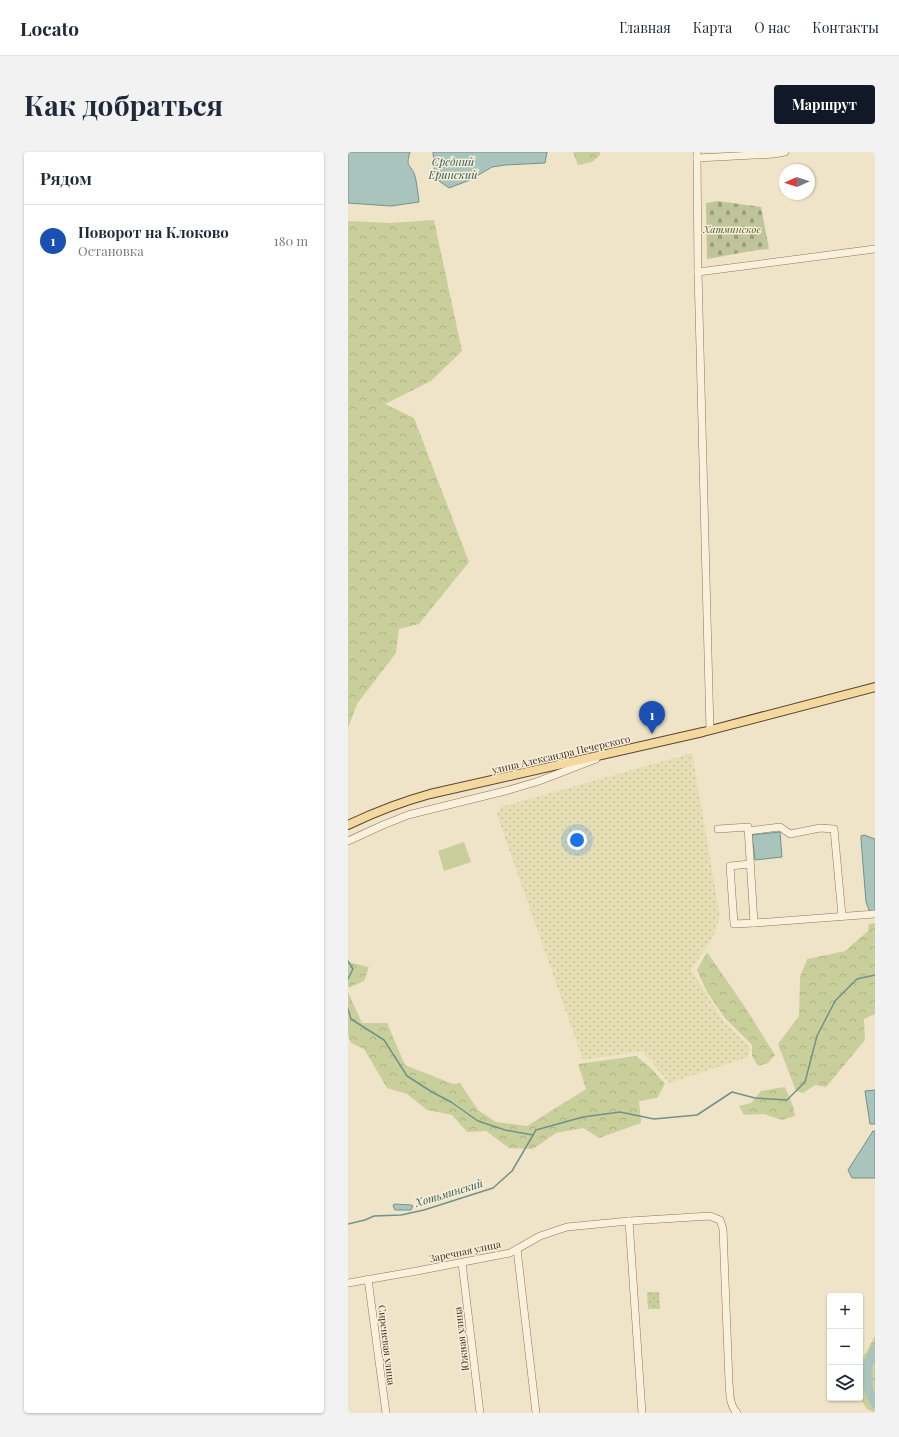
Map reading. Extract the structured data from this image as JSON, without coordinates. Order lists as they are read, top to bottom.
{
  "streets": {
    "main road": ["улица Александра Печерского"],
    "street": ["Заречная улица", "Южная улица", "Сиреневая улица"]
  },
  "crossings": [
    ["Заречная улица", "Южная улица"],
    ["Заречная улица", "Сиреневая улица"]
  ],
  "water": ["Средний Еринский", "Хотьминский"],
  "parks": ["Хатминское"],
  "north": "left",
  "page": {
    "header": "Locato",
    "nav": [
      "Главная",
      "Карта",
      "О нас",
      "Контакты"
    ],
    "buttons": "Маршрут",
    "title": "Как добраться",
    "heading": "Рядом",
    "list": [
      {
        "mark": "1",
        "name": "Поворот на Клоково",
        "note": "Остановка",
        "value": "180 m"
      }
    ],
    "pins": "1",
    "map_buttons": ["+", "−"]
  }
}
